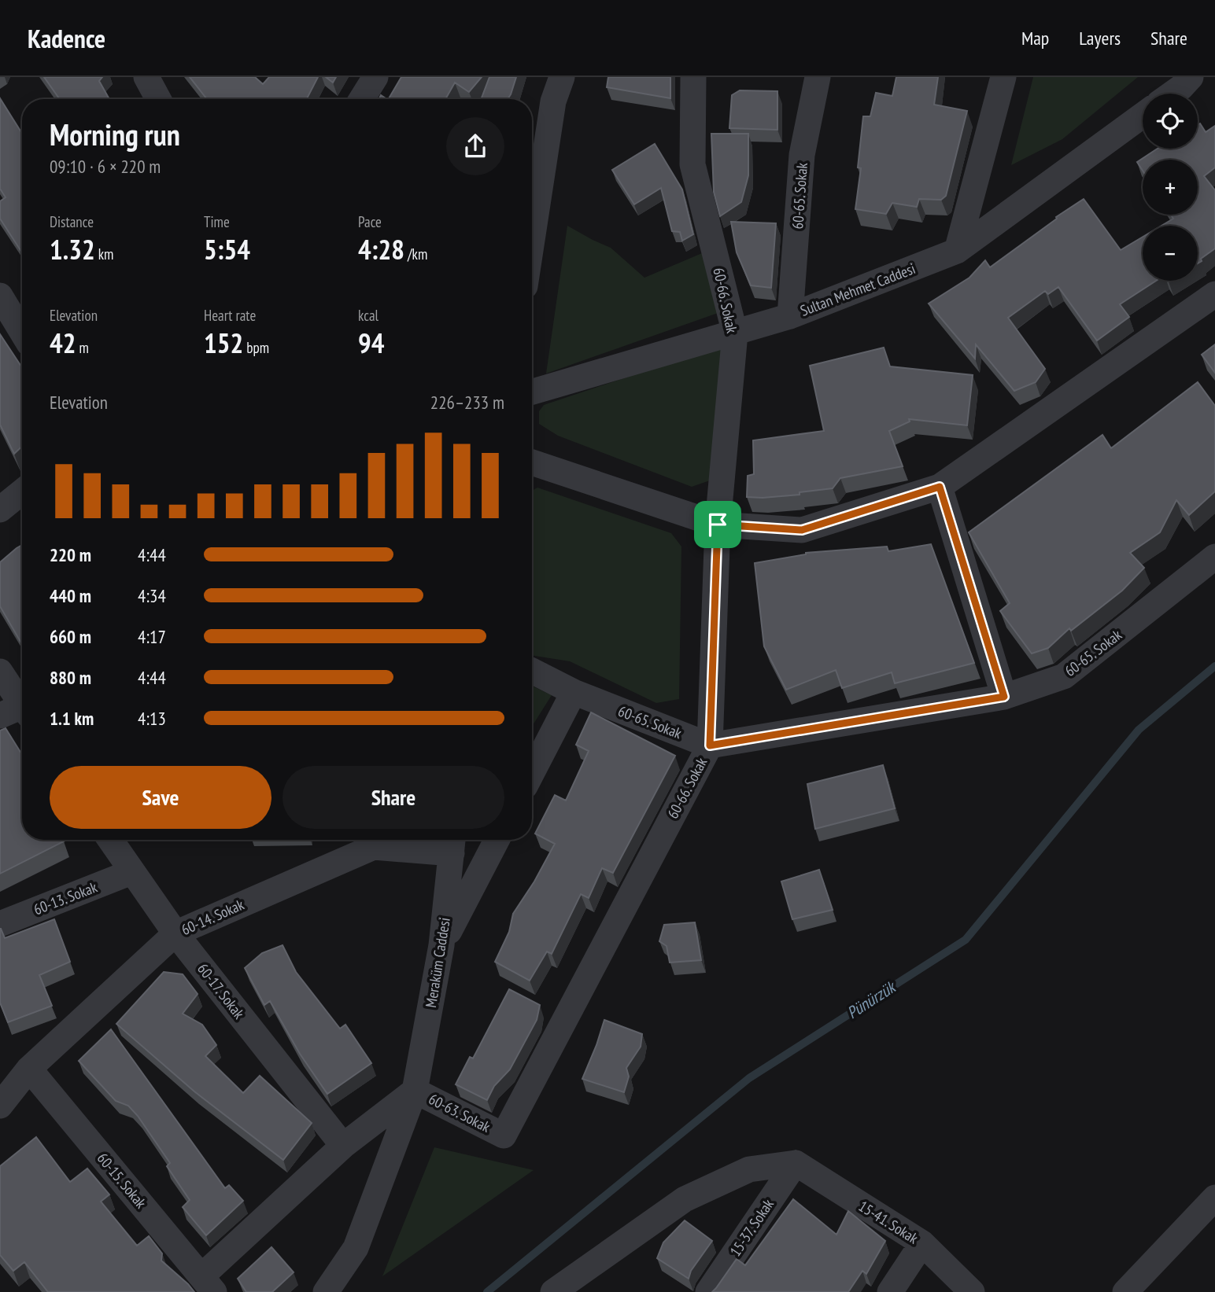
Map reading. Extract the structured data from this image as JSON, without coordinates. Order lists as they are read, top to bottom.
{
  "streets": {
    "street": [
      "60-65. Sokak",
      "Sultan Mehmet Caddesi",
      "60-66. Sokak",
      "60-13. Sokak",
      "60-14. Sokak",
      "Meraküm Caddesi",
      "60-17. Sokak",
      "60-63. Sokak",
      "60-15. Sokak",
      "15-41. Sokak",
      "15-37. Sokak"
    ]
  },
  "crossings": [
    ["60-65. Sokak", "Sultan Mehmet Caddesi"],
    ["60-65. Sokak", "60-66. Sokak"],
    ["Sultan Mehmet Caddesi", "60-66. Sokak"],
    ["60-66. Sokak", "60-63. Sokak"],
    ["60-13. Sokak", "60-17. Sokak"],
    ["60-14. Sokak", "Meraküm Caddesi"],
    ["60-14. Sokak", "60-17. Sokak"],
    ["60-14. Sokak", "60-15. Sokak"],
    ["Meraküm Caddesi", "60-63. Sokak"],
    ["15-41. Sokak", "15-37. Sokak"]
  ],
  "water": ["Pünürzük"],
  "page": {
    "header": "Kadence",
    "nav": ["Map", "Layers", "Share"],
    "map_buttons": ["+", "−"],
    "heading": ["Morning run", "09:10 · 6 × 220 m"],
    "stats": [
      ["Distance", "1.32 km"],
      ["Time", "5:54"],
      ["Pace", "4:28 /km"],
      ["Elevation", "42 m"],
      ["Heart rate", "152 bpm"],
      ["kcal", "94"]
    ],
    "chart": ["Elevation", "226–233 m"],
    "list": [
      {
        "name": "220 m",
        "note": "4:44"
      },
      {
        "name": "440 m",
        "note": "4:34"
      },
      {
        "name": "660 m",
        "note": "4:17"
      },
      {
        "name": "880 m",
        "note": "4:44"
      },
      {
        "name": "1.1 km",
        "note": "4:13"
      }
    ],
    "buttons": ["Save", "Share"]
  }
}
